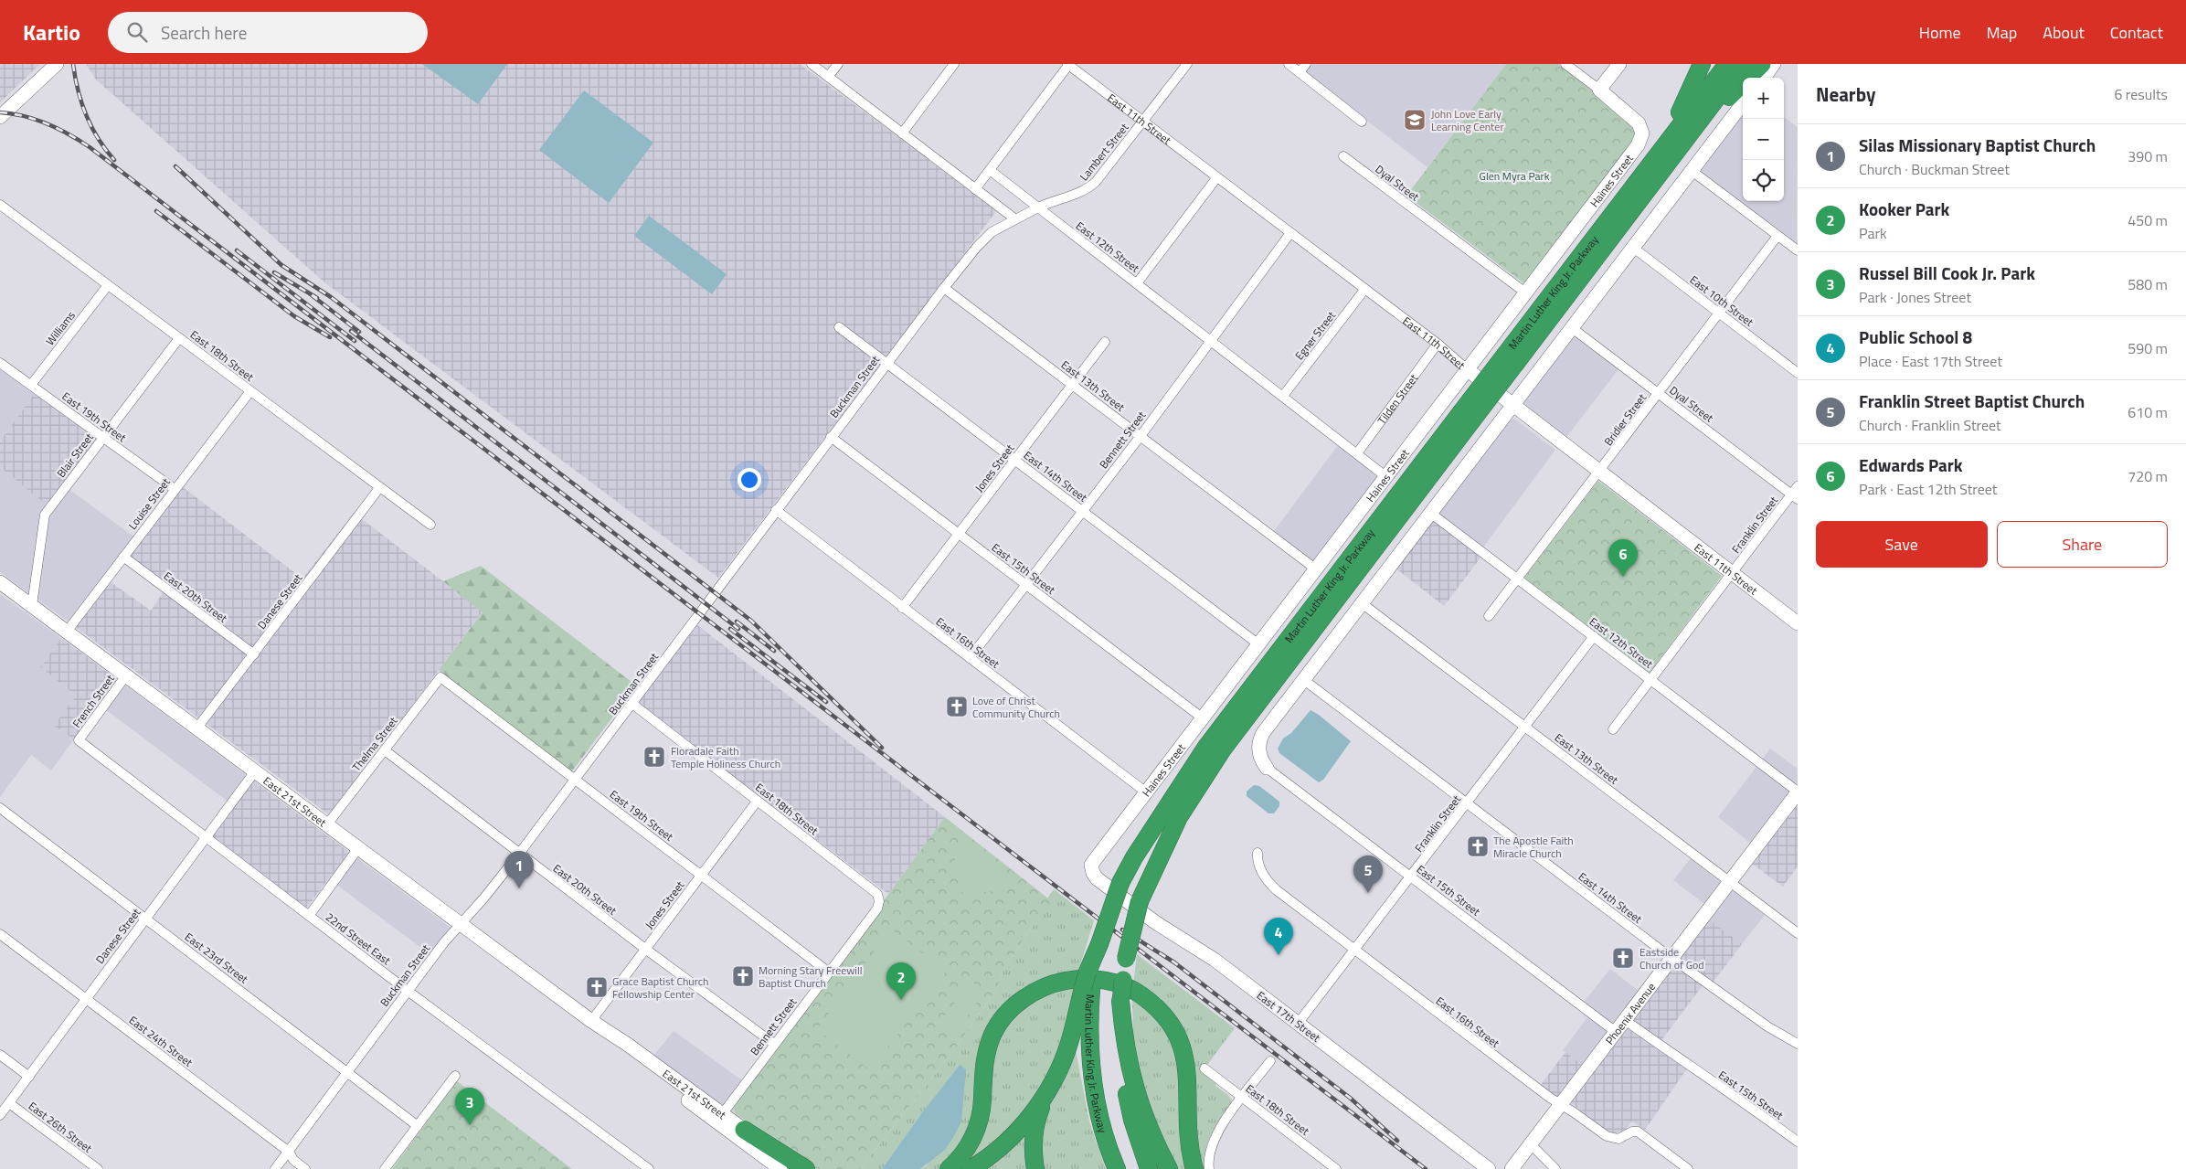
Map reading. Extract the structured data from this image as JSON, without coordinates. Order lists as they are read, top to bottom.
{
  "streets": {
    "highway": ["Martin Luther King Jr. Parkway"],
    "street": [
      "East 11th Street",
      "Lambert Street",
      "Haines Street",
      "Dyal Street",
      "East 12th Street",
      "East 10th Street",
      "Williams",
      "Egner Street",
      "East 18th Street",
      "East 13th Street",
      "Buckman Street",
      "Tilden Street",
      "East 19th Street",
      "Bridier Street",
      "Bennett Street",
      "Blair Street",
      "Jones Street",
      "East 14th Street",
      "Louise Street",
      "Franklin Street",
      "East 15th Street",
      "East 20th Street",
      "Danese Street",
      "East 16th Street",
      "French Street",
      "Thelma Street",
      "East 21st Street",
      "22nd Street East",
      "East 23rd Street",
      "Phoenix Avenue",
      "East 17th Street",
      "East 24th Street",
      "East 26th Street"
    ]
  },
  "crossings": [
    ["East 11th Street", "Lambert Street"],
    ["East 11th Street", "Haines Street"],
    ["East 11th Street", "Egner Street"],
    ["East 11th Street", "Tilden Street"],
    ["East 11th Street", "Bridier Street"],
    ["East 11th Street", "Bennett Street"],
    ["East 11th Street", "Franklin Street"],
    ["Lambert Street", "East 12th Street"],
    ["Haines Street", "Dyal Street"],
    ["Haines Street", "East 12th Street"],
    ["Haines Street", "East 13th Street"],
    ["Haines Street", "East 14th Street"],
    ["Haines Street", "East 15th Street"],
    ["Haines Street", "East 16th Street"],
    ["Haines Street", "East 17th Street"],
    ["Dyal Street", "Bridier Street"],
    ["Dyal Street", "Franklin Street"],
    ["East 12th Street", "Egner Street"],
    ["East 12th Street", "Tilden Street"],
    ["East 12th Street", "Bridier Street"],
    ["East 12th Street", "Bennett Street"],
    ["East 12th Street", "Franklin Street"],
    ["East 12th Street", "Phoenix Avenue"],
    ["East 10th Street", "Bridier Street"],
    ["Williams", "East 18th Street"],
    ["Williams", "East 19th Street"],
    ["East 18th Street", "Buckman Street"],
    ["East 18th Street", "Bennett Street"],
    ["East 18th Street", "Blair Street"],
    ["East 18th Street", "Jones Street"],
    ["East 18th Street", "Louise Street"],
    ["East 18th Street", "Danese Street"],
    ["East 13th Street", "Buckman Street"],
    ["East 13th Street", "Bennett Street"],
    ["East 13th Street", "Jones Street"],
    ["East 13th Street", "Franklin Street"],
    ["East 13th Street", "Phoenix Avenue"],
    ["Buckman Street", "East 19th Street"],
    ["Buckman Street", "East 14th Street"],
    ["Buckman Street", "East 15th Street"],
    ["Buckman Street", "East 20th Street"],
    ["Buckman Street", "East 16th Street"],
    ["Buckman Street", "East 21st Street"],
    ["Buckman Street", "22nd Street East"],
    ["Buckman Street", "East 23rd Street"],
    ["Buckman Street", "East 24th Street"],
    ["East 19th Street", "Bennett Street"],
    ["East 19th Street", "Blair Street"],
    ["East 19th Street", "Jones Street"],
    ["East 19th Street", "Louise Street"],
    ["East 19th Street", "Thelma Street"],
    ["Bennett Street", "East 14th Street"],
    ["Bennett Street", "East 15th Street"],
    ["Bennett Street", "East 20th Street"],
    ["Bennett Street", "East 16th Street"],
    ["Bennett Street", "East 21st Street"],
    ["Blair Street", "East 21st Street"],
    ["Jones Street", "East 14th Street"],
    ["Jones Street", "East 15th Street"],
    ["Jones Street", "East 20th Street"],
    ["Jones Street", "East 16th Street"],
    ["Jones Street", "East 21st Street"],
    ["East 14th Street", "Franklin Street"],
    ["East 14th Street", "Phoenix Avenue"],
    ["Louise Street", "East 20th Street"],
    ["Louise Street", "East 21st Street"],
    ["Franklin Street", "East 15th Street"],
    ["Franklin Street", "East 16th Street"],
    ["Franklin Street", "East 17th Street"],
    ["East 15th Street", "Phoenix Avenue"],
    ["East 20th Street", "Danese Street"],
    ["East 20th Street", "Thelma Street"],
    ["Danese Street", "East 21st Street"],
    ["Danese Street", "22nd Street East"],
    ["Danese Street", "East 23rd Street"],
    ["Danese Street", "East 24th Street"],
    ["Danese Street", "East 26th Street"],
    ["East 16th Street", "Phoenix Avenue"],
    ["French Street", "East 21st Street"],
    ["French Street", "22nd Street East"],
    ["Thelma Street", "East 21st Street"]
  ],
  "parks": ["Glen Myra Park"],
  "places": {
    "school or university": ["John Love Early Learning Center"],
    "church": [
      "Love of Christ Community Church",
      "Floradale Faith Temple Holiness Church",
      "The Apostle Faith Miracle Church",
      "Eastside Church of God",
      "Morning Stary Freewill Baptist Church",
      "Grace Baptist Church Fellowship Center"
    ]
  },
  "page": {
    "header": "Kartio",
    "search": "Search here",
    "nav": [
      "Home",
      "Map",
      "About",
      "Contact"
    ],
    "heading": ["Nearby", "6 results"],
    "map_buttons": ["+", "−"],
    "list": [
      {
        "mark": "1",
        "name": "Silas Missionary Baptist Church",
        "note": "Church · Buckman Street",
        "value": "390 m"
      },
      {
        "mark": "2",
        "name": "Kooker Park",
        "note": "Park",
        "value": "450 m"
      },
      {
        "mark": "3",
        "name": "Russel Bill Cook Jr. Park",
        "note": "Park · Jones Street",
        "value": "580 m"
      },
      {
        "mark": "4",
        "name": "Public School 8",
        "note": "Place · East 17th Street",
        "value": "590 m"
      },
      {
        "mark": "5",
        "name": "Franklin Street Baptist Church",
        "note": "Church · Franklin Street",
        "value": "610 m"
      },
      {
        "mark": "6",
        "name": "Edwards Park",
        "note": "Park · East 12th Street",
        "value": "720 m"
      }
    ],
    "buttons": ["Save", "Share"],
    "pins": [
      "6",
      "1",
      "5",
      "4",
      "2",
      "3"
    ]
  }
}
